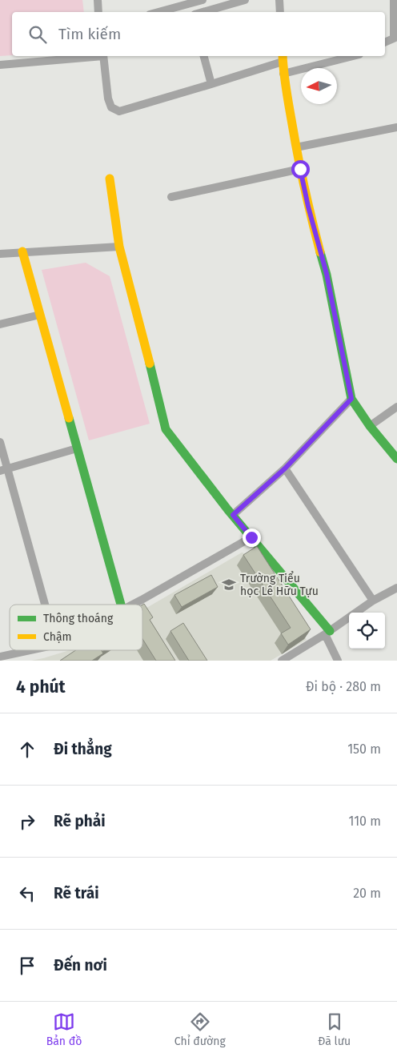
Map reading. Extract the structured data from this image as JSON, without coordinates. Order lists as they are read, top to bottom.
{
  "places": {
    "school or university": ["Trường Tiểu học Lê Hữu Tựu"]
  },
  "legend": ["Thông thoáng", "Chậm"],
  "north": "left",
  "page": {
    "search": "Tìm kiếm",
    "heading": ["4 phút", "Đi bộ · 280 m"],
    "list": [
      ["Đi thẳng", "150 m"],
      ["Rẽ phải", "110 m"],
      ["Rẽ trái", "20 m"],
      "Đến nơi"
    ],
    "nav": ["Bản đồ", "Chỉ đường", "Đã lưu"]
  }
}
